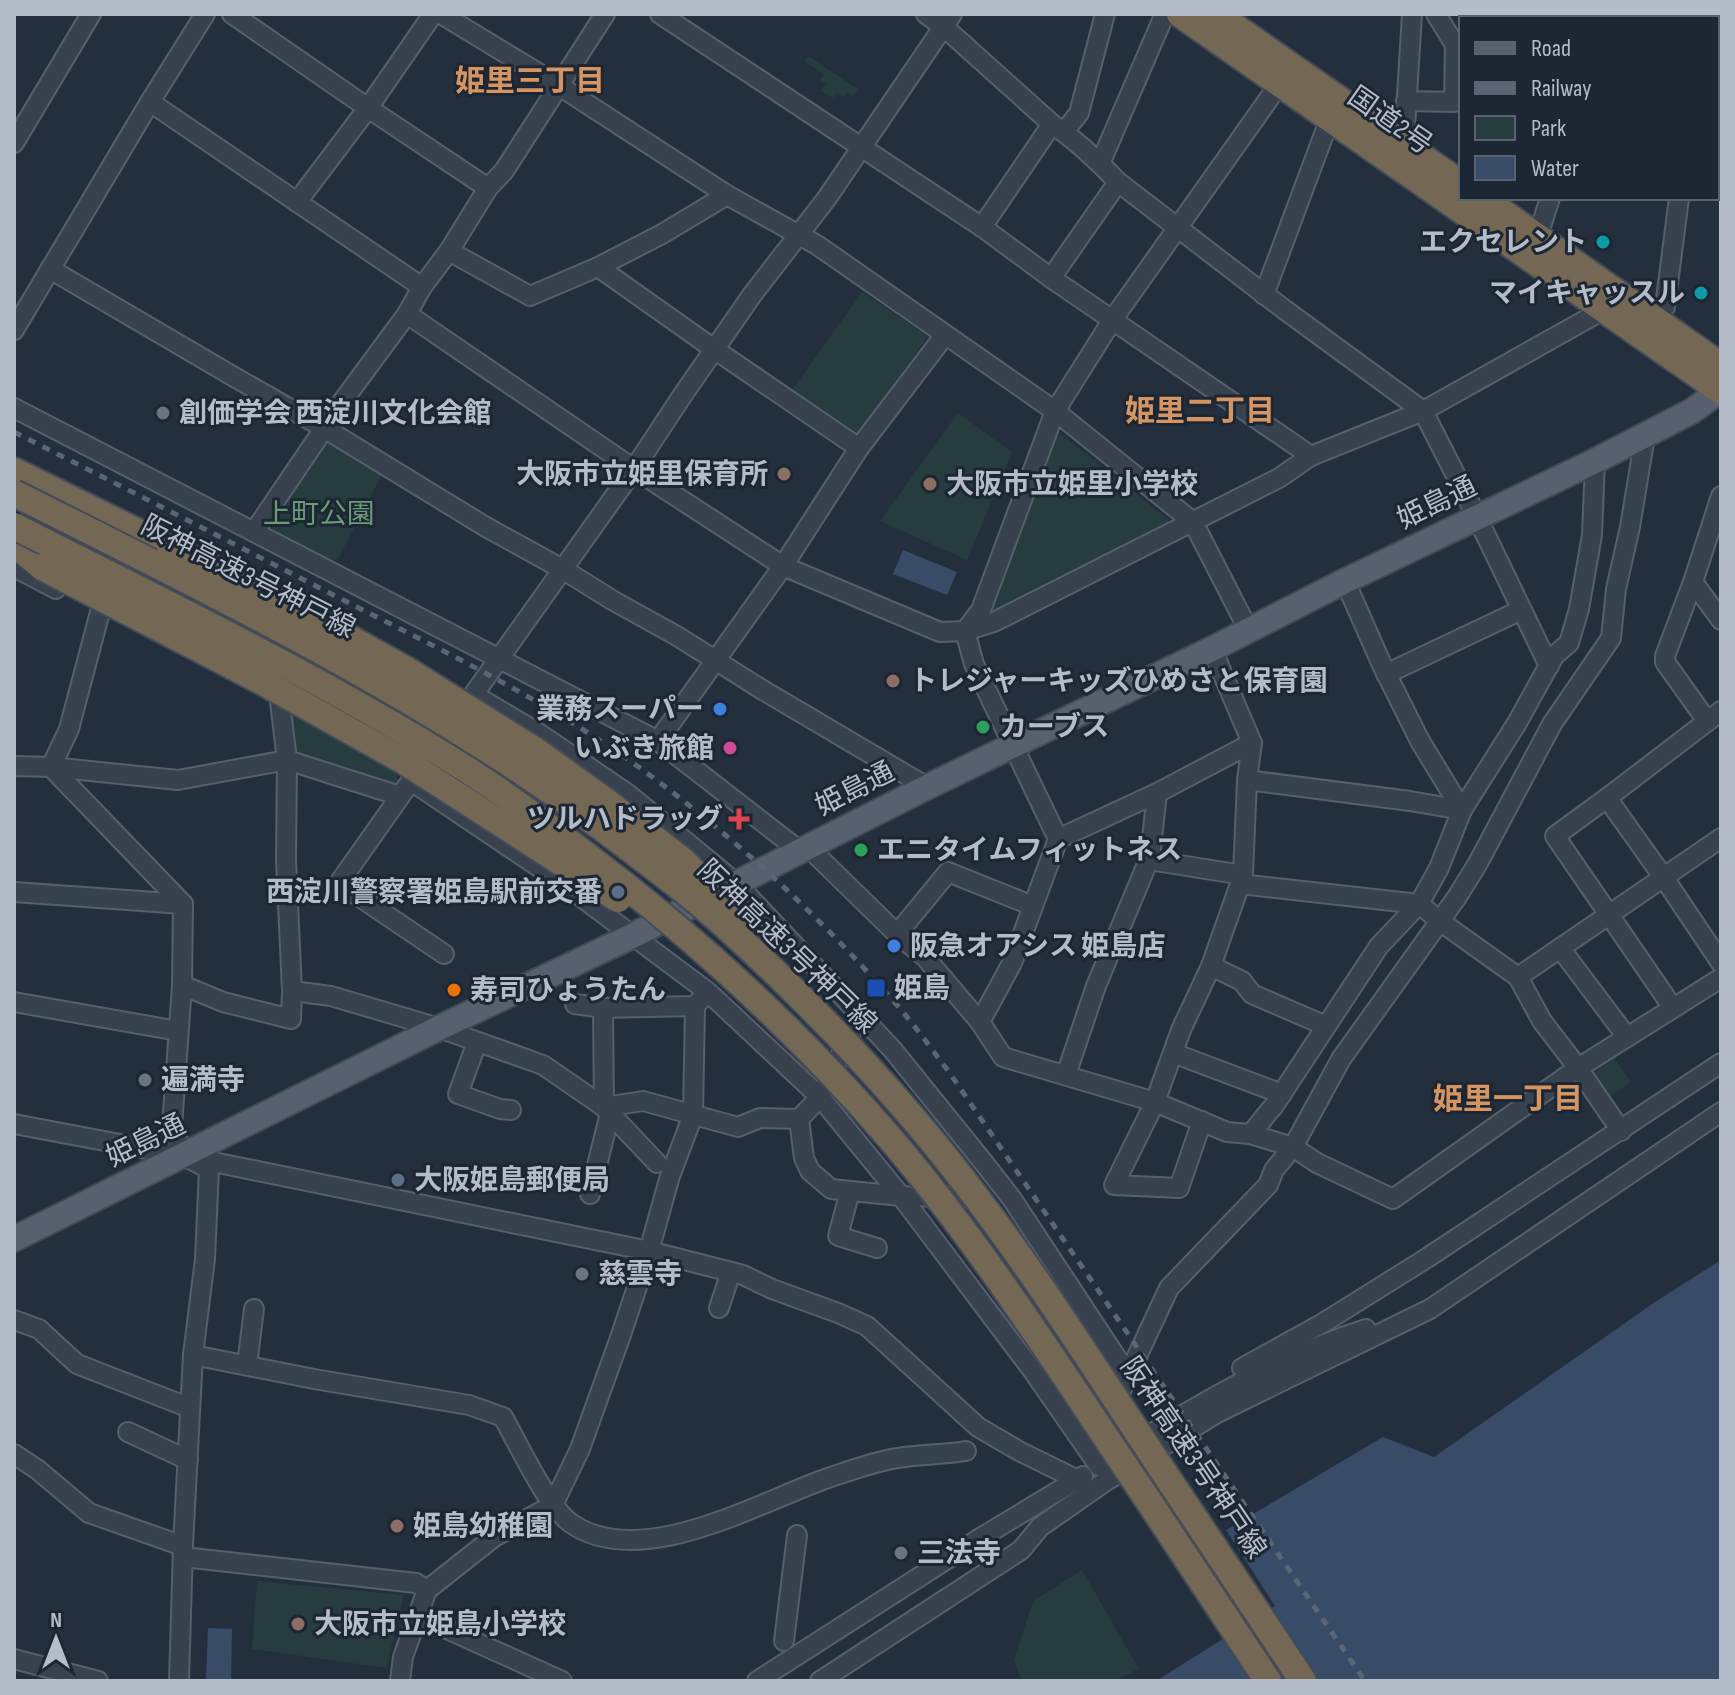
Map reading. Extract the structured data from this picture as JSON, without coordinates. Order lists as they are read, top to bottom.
{
  "streets": {
    "highway": ["国道2号", "阪神高速3号神戸線"],
    "main road": ["姫島通"]
  },
  "crossings": [
    ["国道2号", "姫島通"]
  ],
  "districts": ["姫里三丁目", "姫里二丁目", "姫里一丁目"],
  "parks": ["上町公園"],
  "places": {
    "other": [
      "エクセレント",
      "マイキャッスル",
      "創価学会 西淀川文化会館",
      "大阪市立姫里保育所",
      "大阪市立姫里小学校",
      "トレジャーキッズひめさと保育園",
      "業務スーパー",
      "カーブス",
      "いぶき旅館",
      "エニタイムフィットネス",
      "西淀川警察署姫島駅前交番",
      "阪急オアシス 姫島店",
      "寿司ひょうたん",
      "遍満寺",
      "大阪姫島郵便局",
      "慈雲寺",
      "姫島幼稚園",
      "三法寺",
      "大阪市立姫島小学校"
    ],
    "health": ["ツルハドラッグ"],
    "transit": ["姫島"]
  },
  "legend": [
    "Road",
    "Railway",
    "Park",
    "Water"
  ],
  "north": "top"
}
